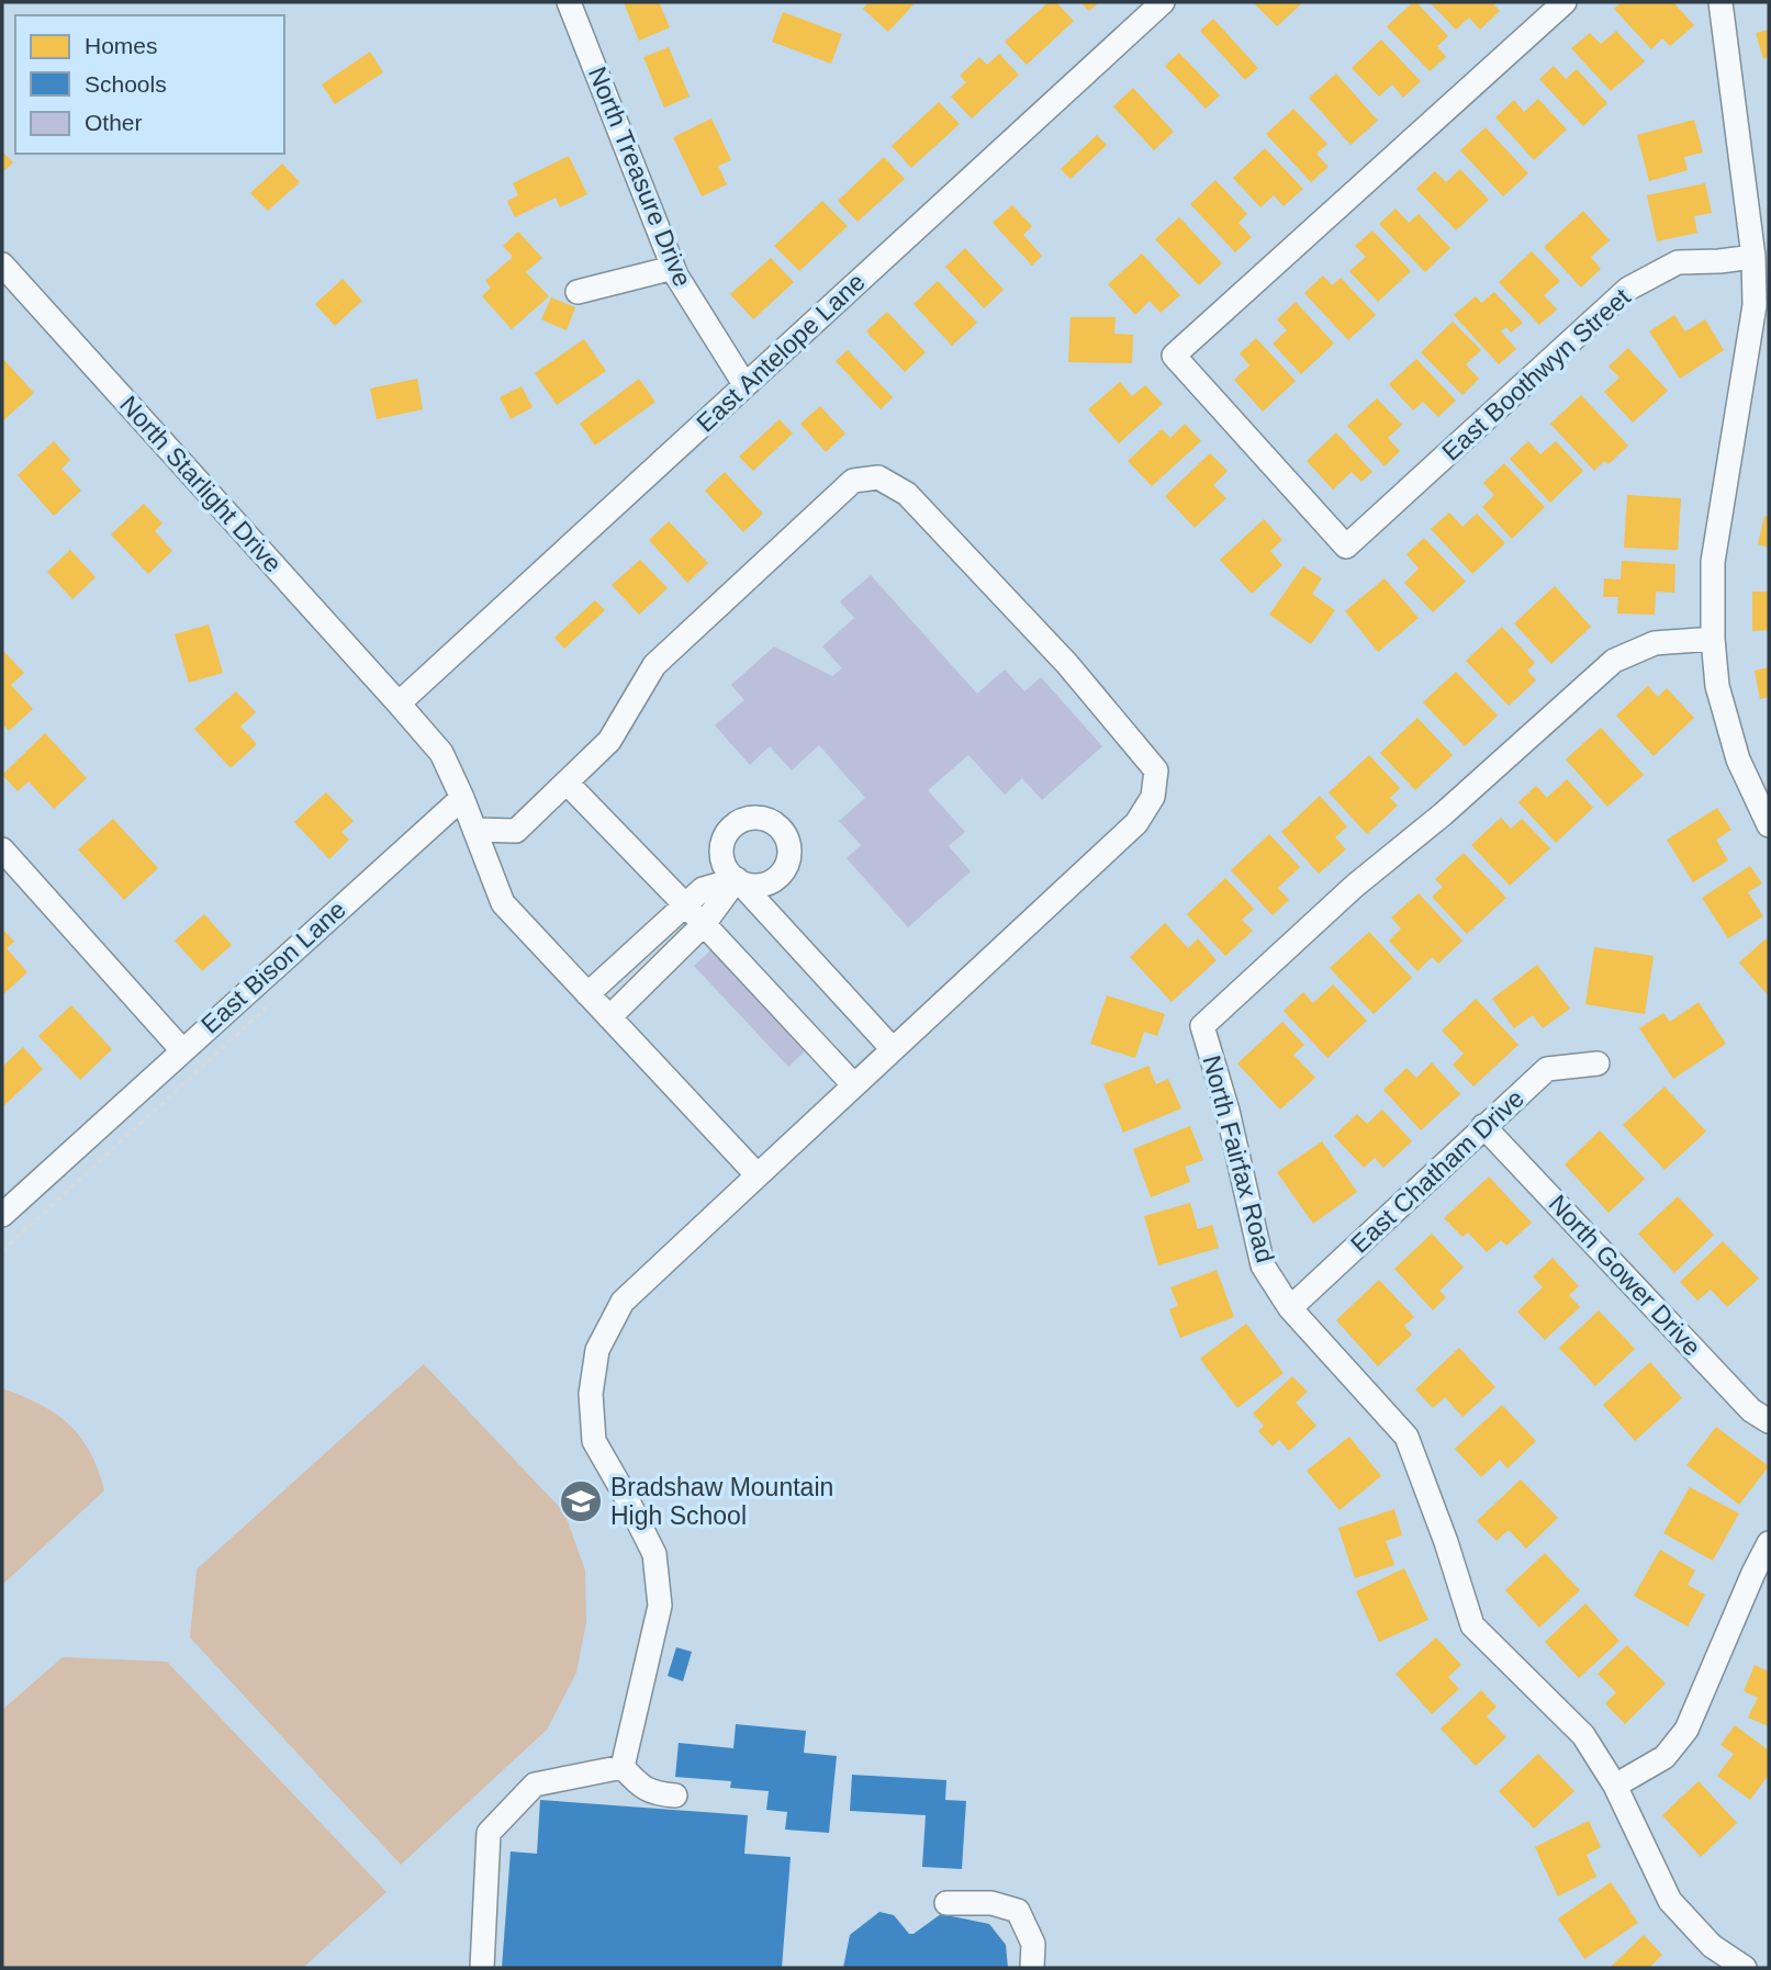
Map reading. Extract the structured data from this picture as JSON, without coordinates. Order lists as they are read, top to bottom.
{
  "streets": {
    "street": [
      "North Treasure Drive",
      "East Antelope Lane",
      "East Boothwyn Street",
      "North Starlight Drive",
      "East Bison Lane",
      "North Fairfax Road",
      "East Chatham Drive",
      "North Gower Drive"
    ]
  },
  "crossings": [
    ["North Treasure Drive", "East Antelope Lane"],
    ["East Antelope Lane", "North Starlight Drive"],
    ["North Fairfax Road", "East Chatham Drive"],
    ["East Chatham Drive", "North Gower Drive"]
  ],
  "places": {
    "school or university": ["Bradshaw Mountain High School"]
  },
  "legend": ["Homes", "Schools", "Other"]
}
